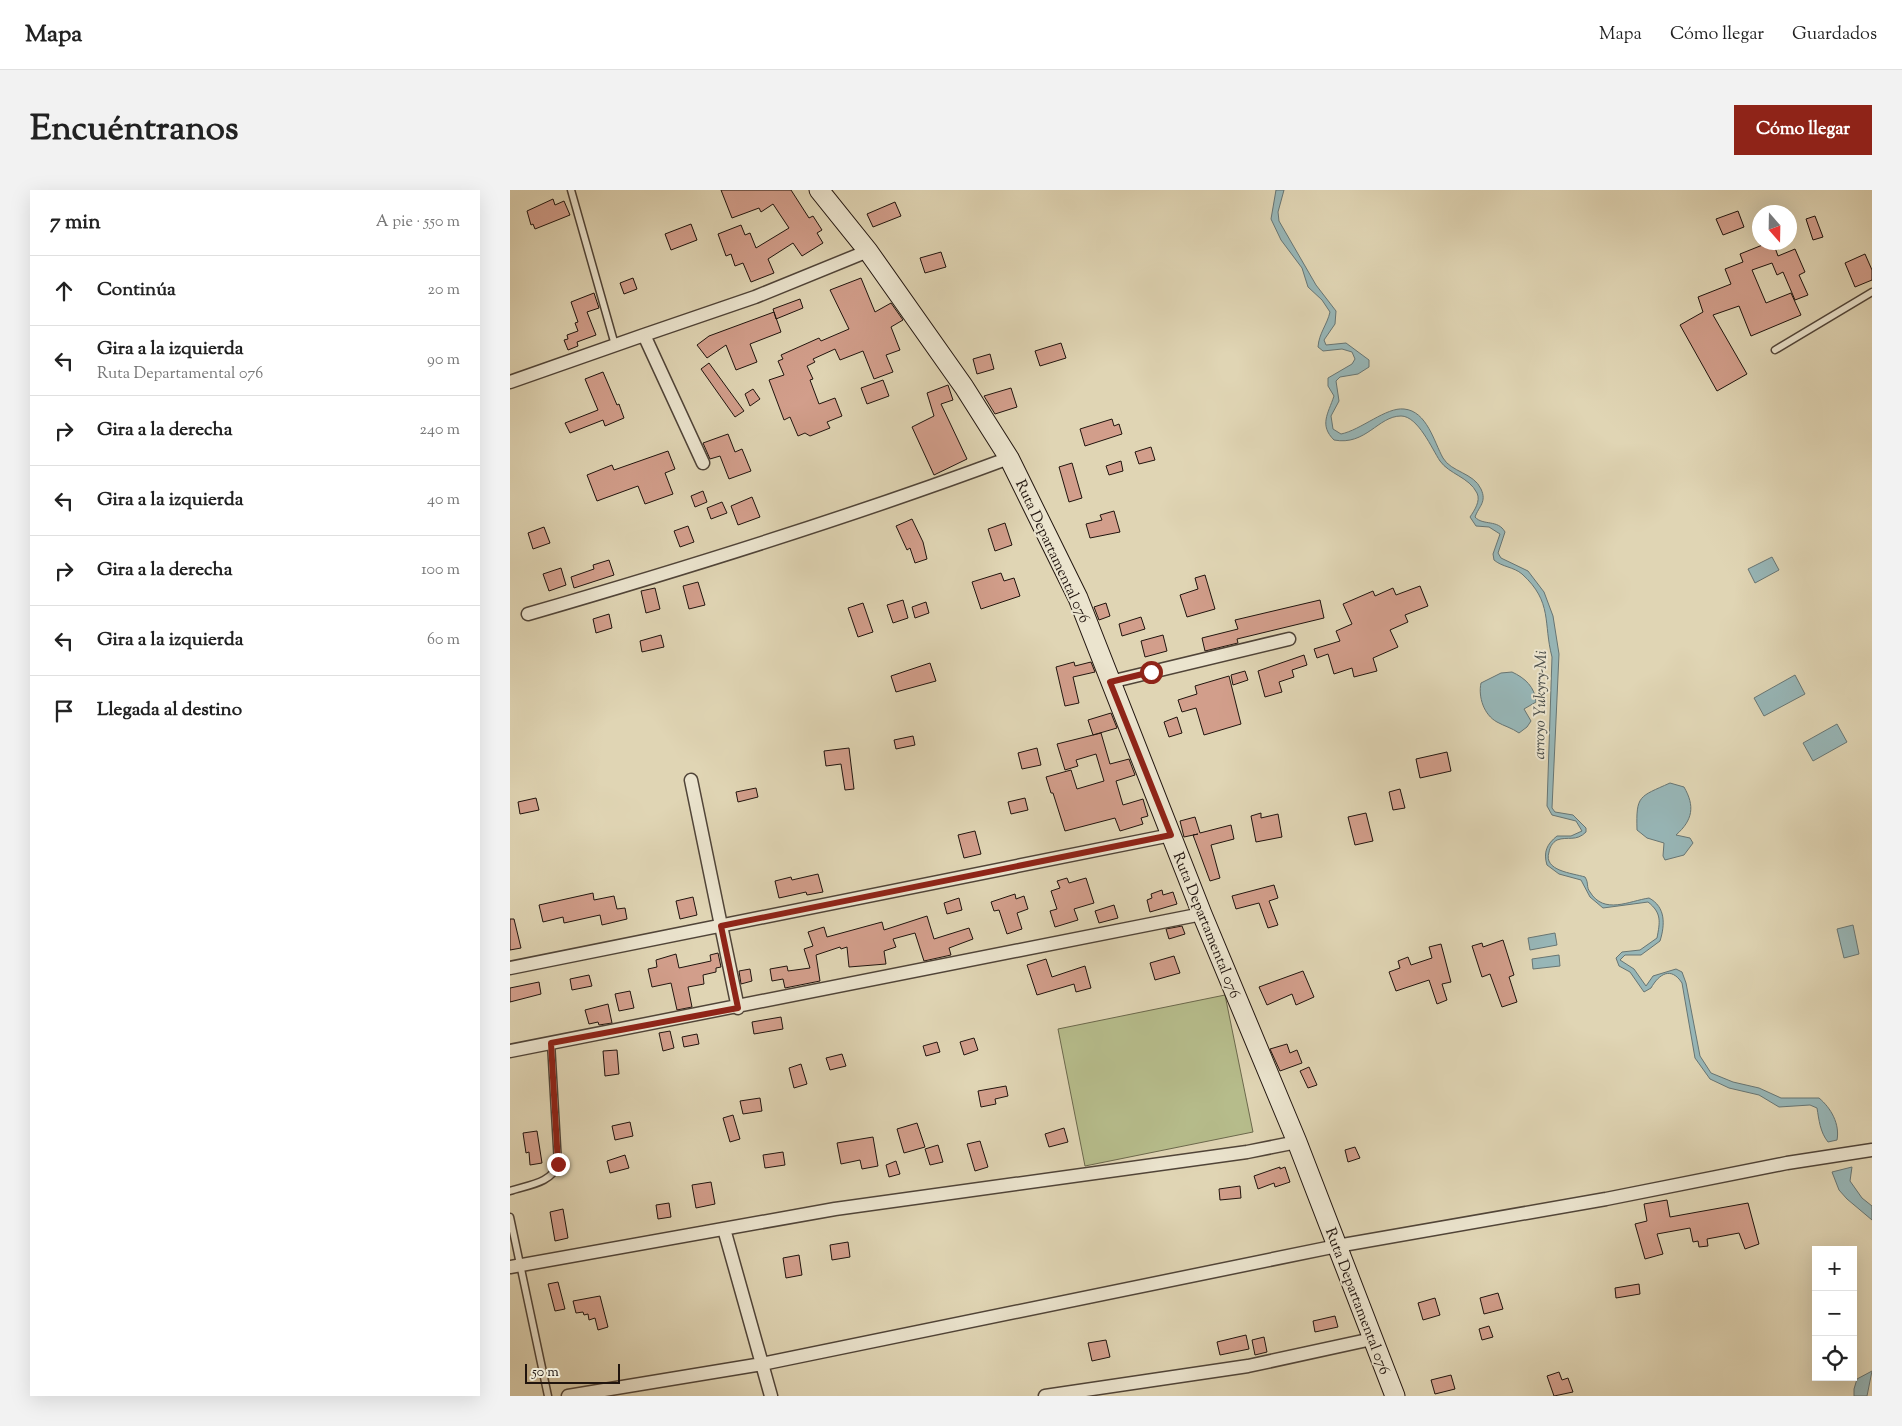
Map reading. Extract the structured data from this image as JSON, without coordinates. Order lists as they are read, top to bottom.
{
  "streets": {
    "main road": ["Ruta Departamental 076"]
  },
  "water": ["arroyo Yukyry-Mi"],
  "scale_bar": "50 m",
  "north": "bottom",
  "page": {
    "header": "Mapa",
    "nav": ["Mapa", "Cómo llegar", "Guardados"],
    "title": "Encuéntranos",
    "buttons": "Cómo llegar",
    "heading": ["7 min", "A pie · 550 m"],
    "list": [
      ["Continúa", "20 m"],
      ["Gira a la izquierda", "Ruta Departamental 076", "90 m"],
      ["Gira a la derecha", "240 m"],
      ["Gira a la izquierda", "40 m"],
      ["Gira a la derecha", "100 m"],
      ["Gira a la izquierda", "60 m"],
      "Llegada al destino"
    ],
    "map_buttons": ["+", "−"],
    "scale": "50 m"
  }
}
